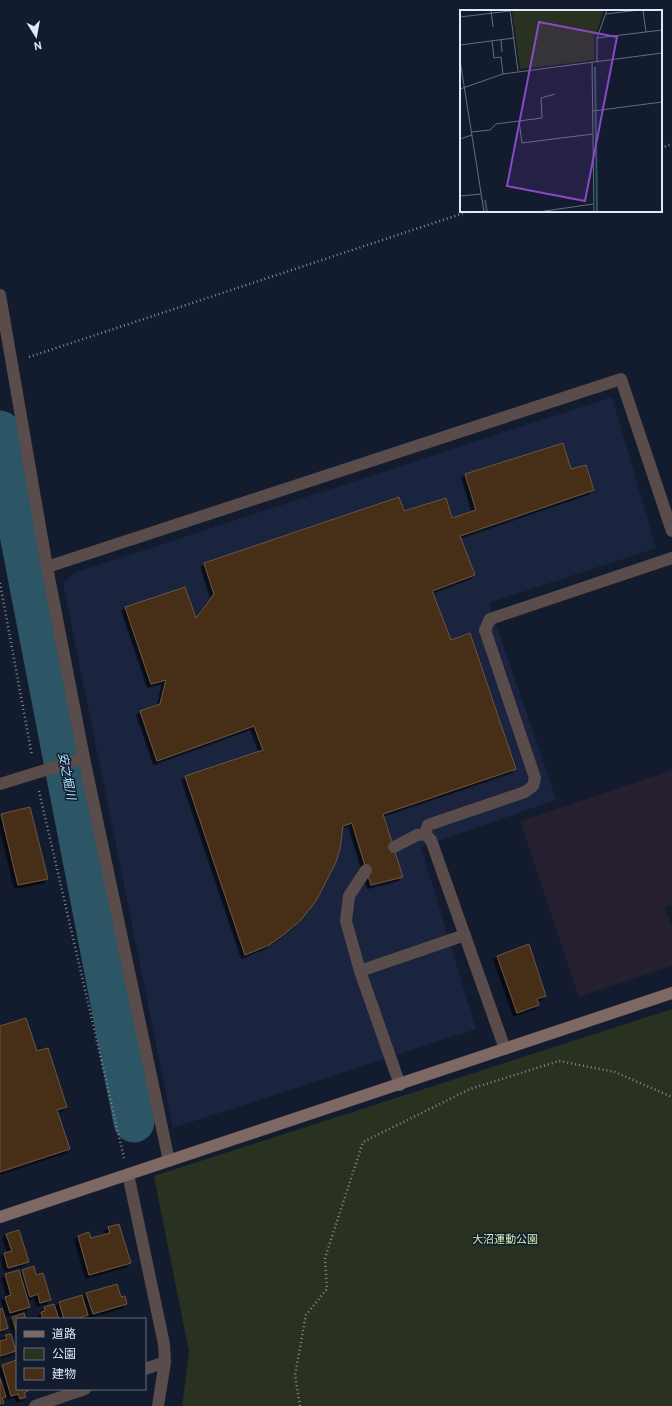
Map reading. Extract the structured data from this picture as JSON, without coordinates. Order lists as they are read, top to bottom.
{
  "water": ["安之堀川"],
  "parks": ["大沼運動公園"],
  "legend": ["道路", "公園", "建物"],
  "north": "bottom"
}
